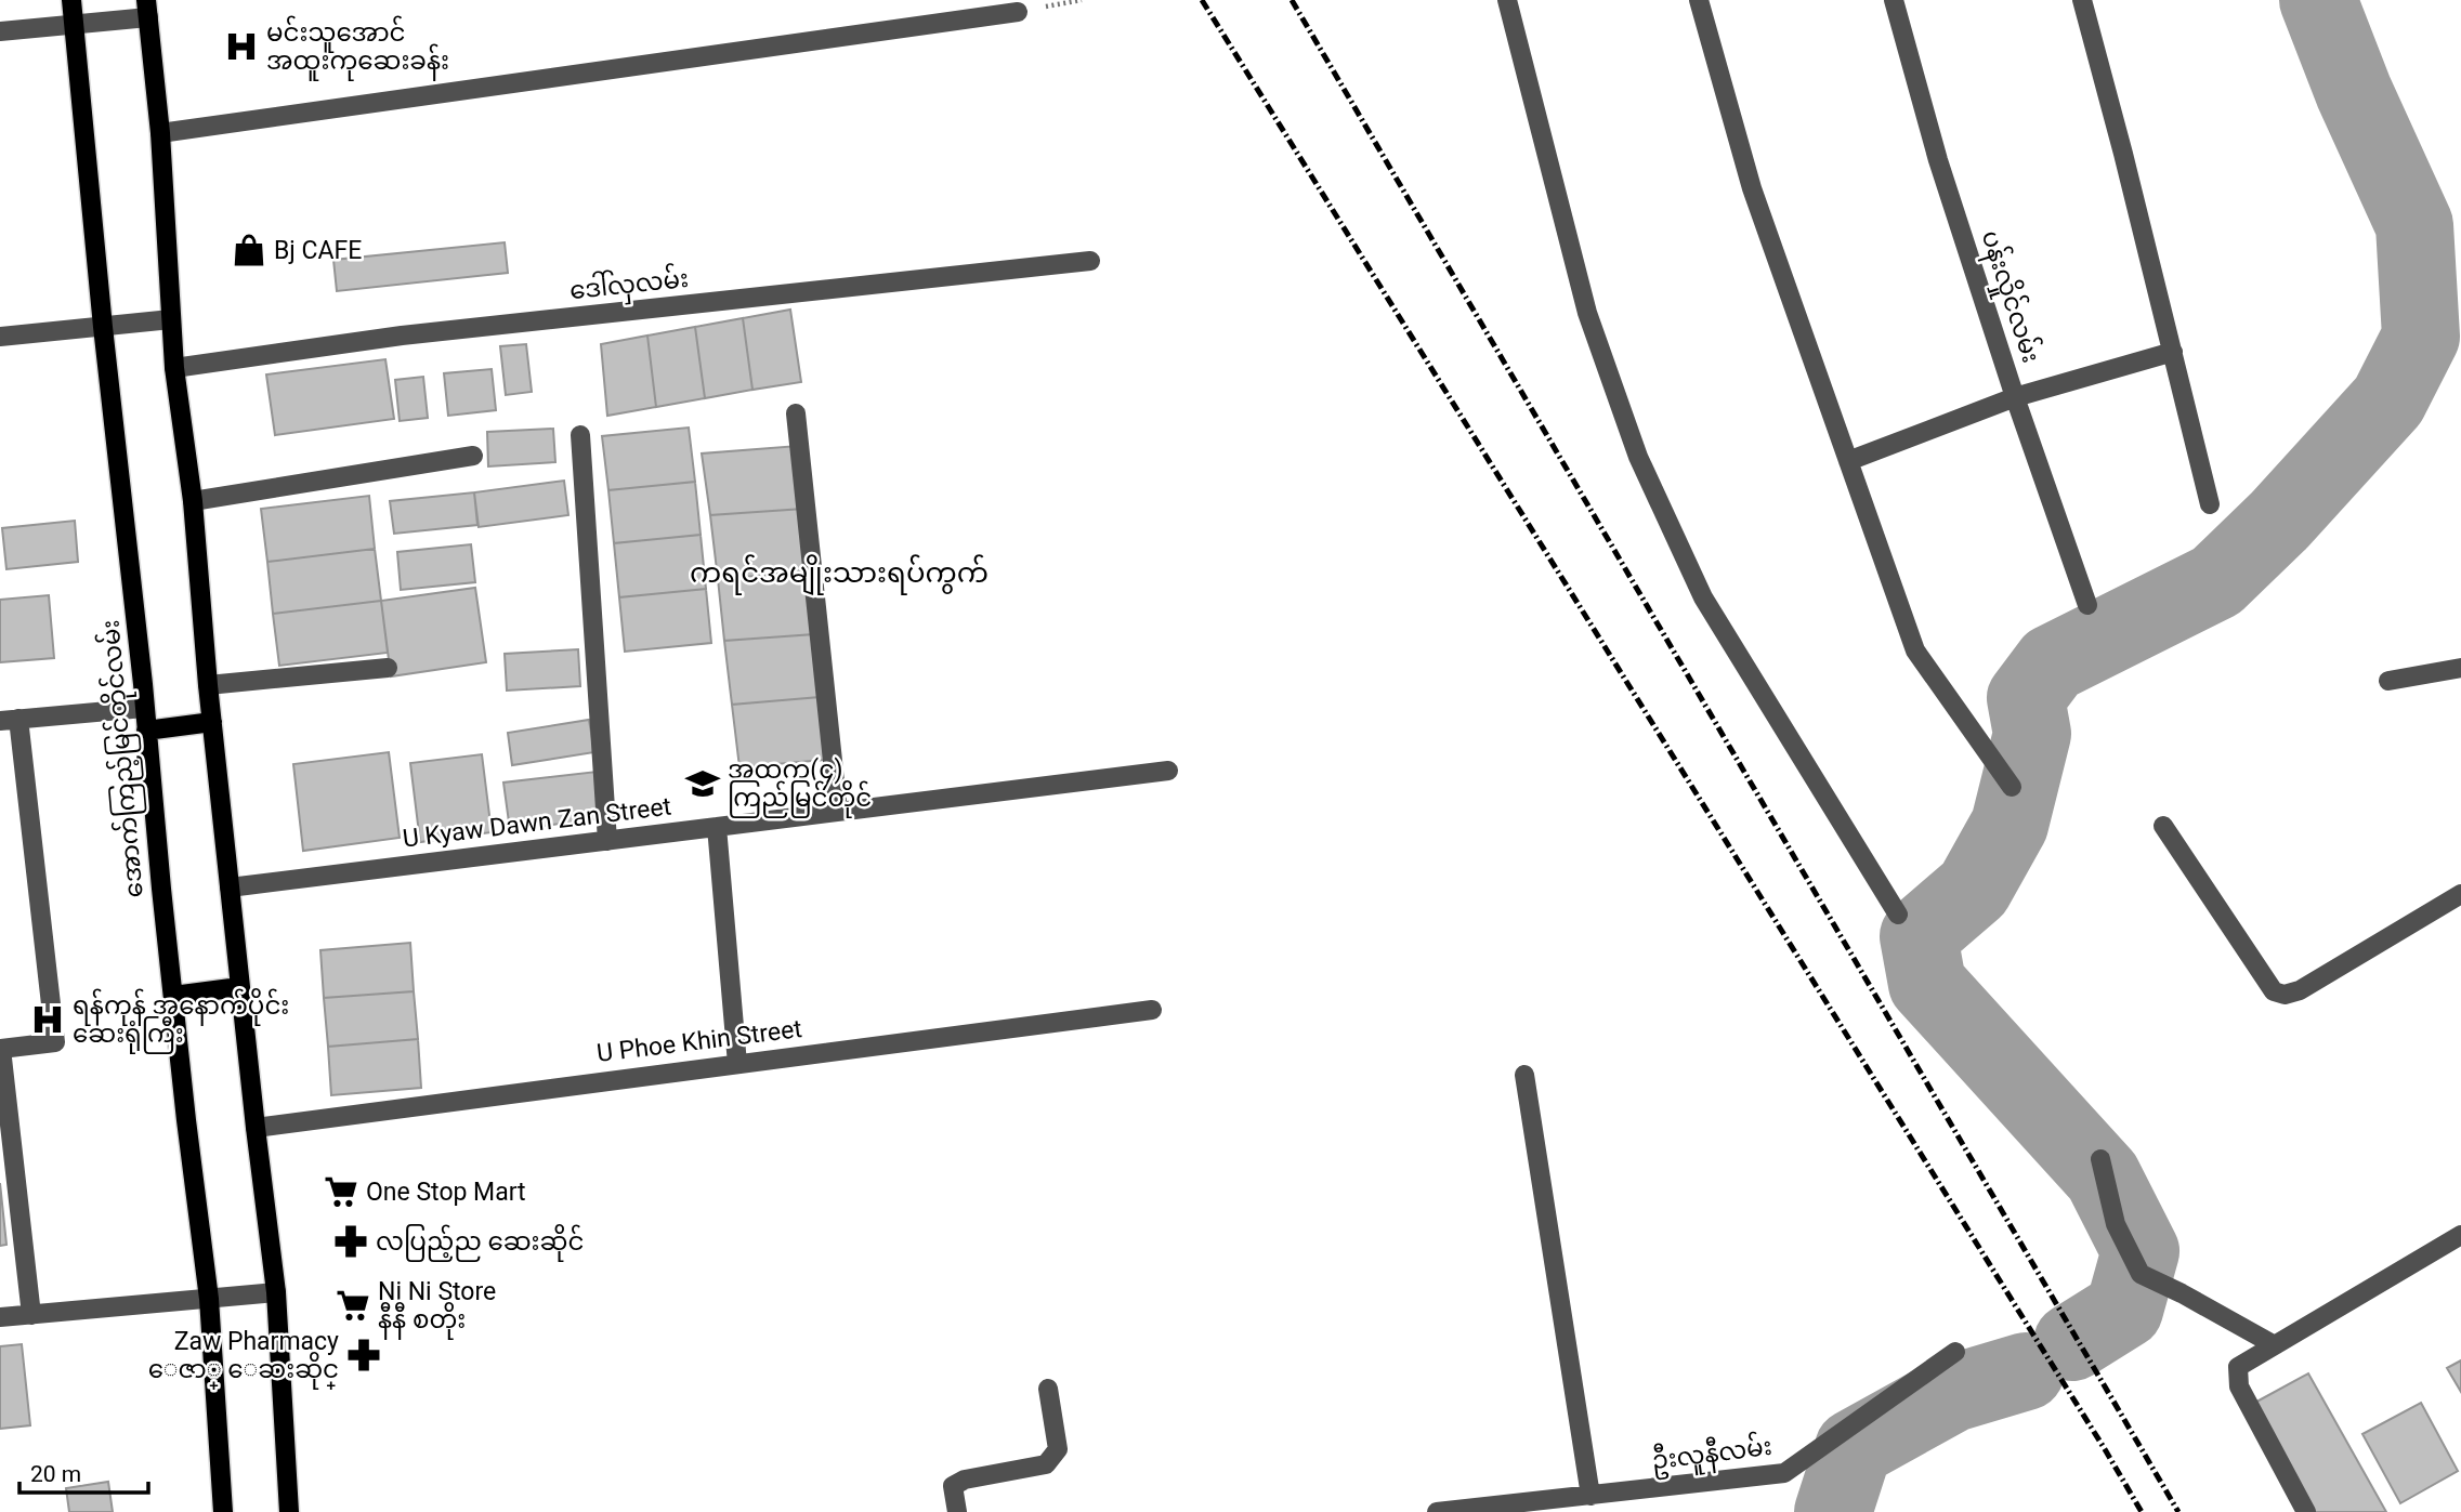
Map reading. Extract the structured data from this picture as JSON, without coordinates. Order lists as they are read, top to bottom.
{
  "streets": {
    "main road": ["အောက်ကြည့်မြင်တိုင်လမ်း"],
    "street": [
      "ဒေါ်လှလမ်း",
      "ပန်းလှိုင်လမ်း",
      "U Kyaw Dawn Zan Street",
      "U Phoe Khin Street",
      "ဦးလူနီလမ်း"
    ]
  },
  "districts": ["ကရင်အမျိုးသားရပ်ကွက်"],
  "places": {
    "hospital": ["မင်းသူအောင် အထူးကုဆေးခန်း", "ရန်ကုန် အနောက်ပိုင်း ဆေးရုံကြီး"],
    "shop": ["Bj CAFE"],
    "school or university": ["အထက(၄) ကြည်မြင်တိုင်"],
    "supermarket": ["One Stop Mart", "Ni Ni Store နီနီ စတိုး"],
    "pharmacy": ["လပြည့်ည ဆေးဆိုင်", "Zaw Pharmacy ေဇာ္ ေဆးဆိုင္"]
  },
  "scale_bar": "20 m"
}
